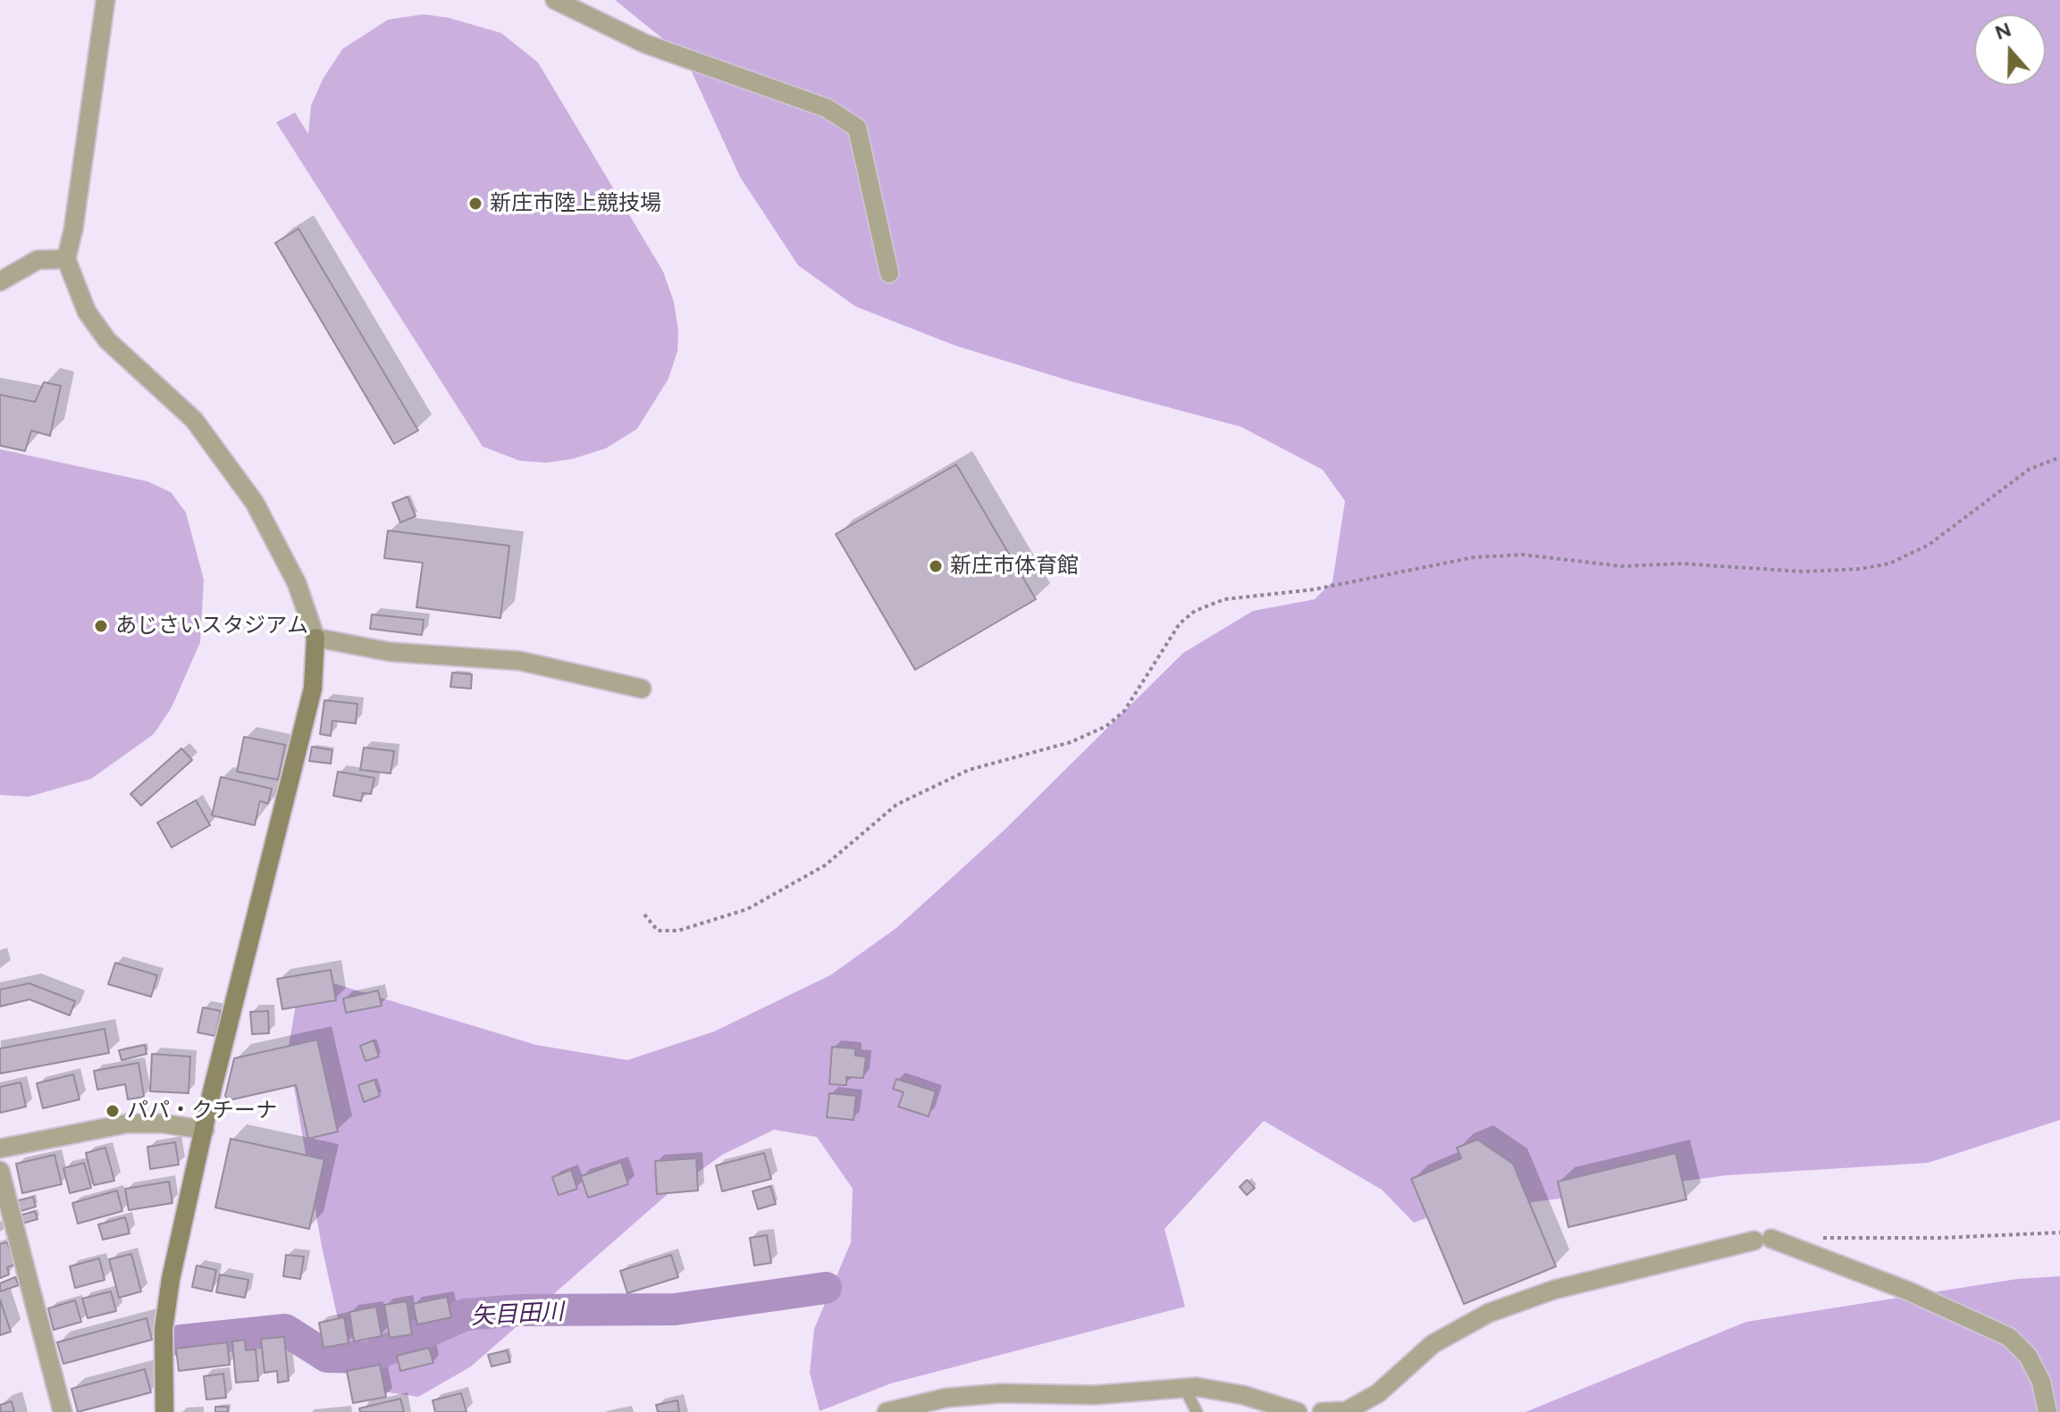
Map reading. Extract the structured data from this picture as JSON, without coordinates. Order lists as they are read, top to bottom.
{
  "water": ["矢目田川"],
  "places": [
    "新庄市陸上競技場",
    "新庄市体育館",
    "あじさいスタジアム",
    "パパ・クチーナ"
  ],
  "north": "top"
}
